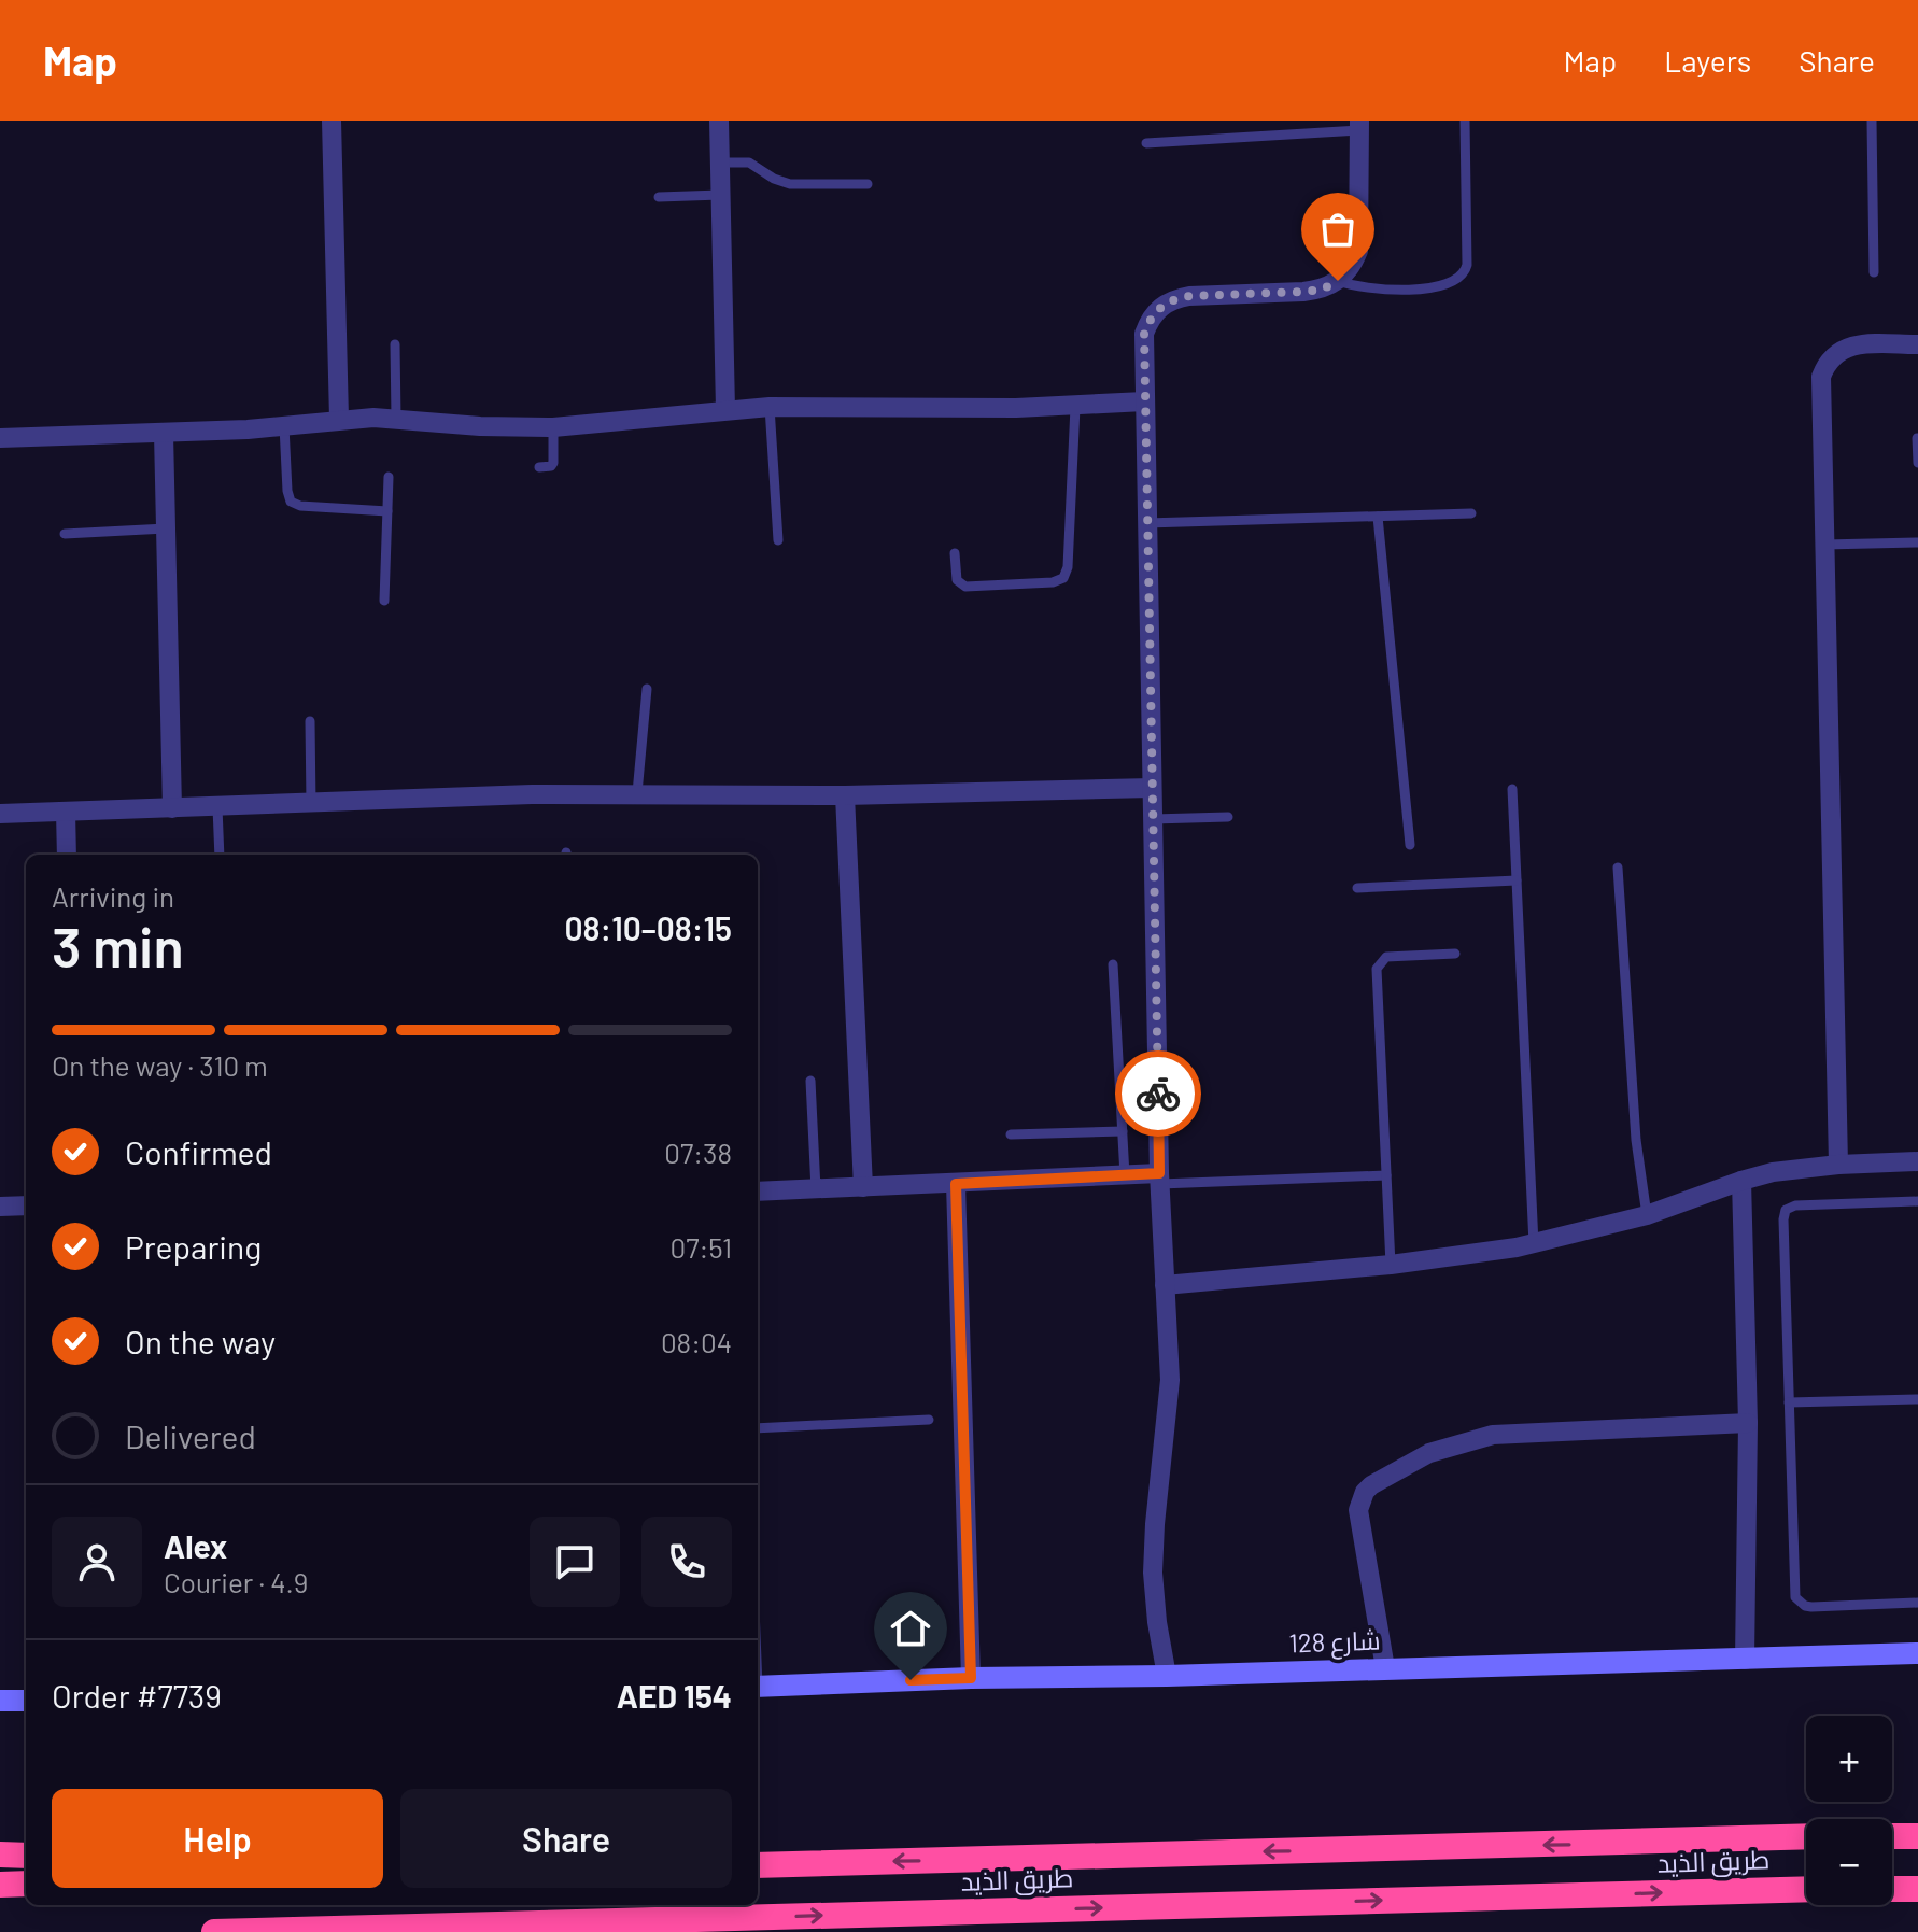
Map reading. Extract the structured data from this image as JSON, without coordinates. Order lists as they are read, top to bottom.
{
  "streets": {
    "highway": ["طريق الذيد"],
    "street": ["شارع 128"]
  },
  "page": {
    "header": "Map",
    "nav": ["Map", "Layers", "Share"],
    "heading": ["3 min", "Arriving in", "08:10–08:15"],
    "panel": [
      "Alex",
      "Courier · 4.9",
      "Order #7739",
      "AED 154"
    ],
    "bar": "On the way · 310 m",
    "list": [
      ["Confirmed", "07:38"],
      ["Preparing", "07:51"],
      ["On the way", "08:04"],
      "Delivered"
    ],
    "map_buttons": ["+", "−"],
    "buttons": ["Help", "Share"]
  }
}
